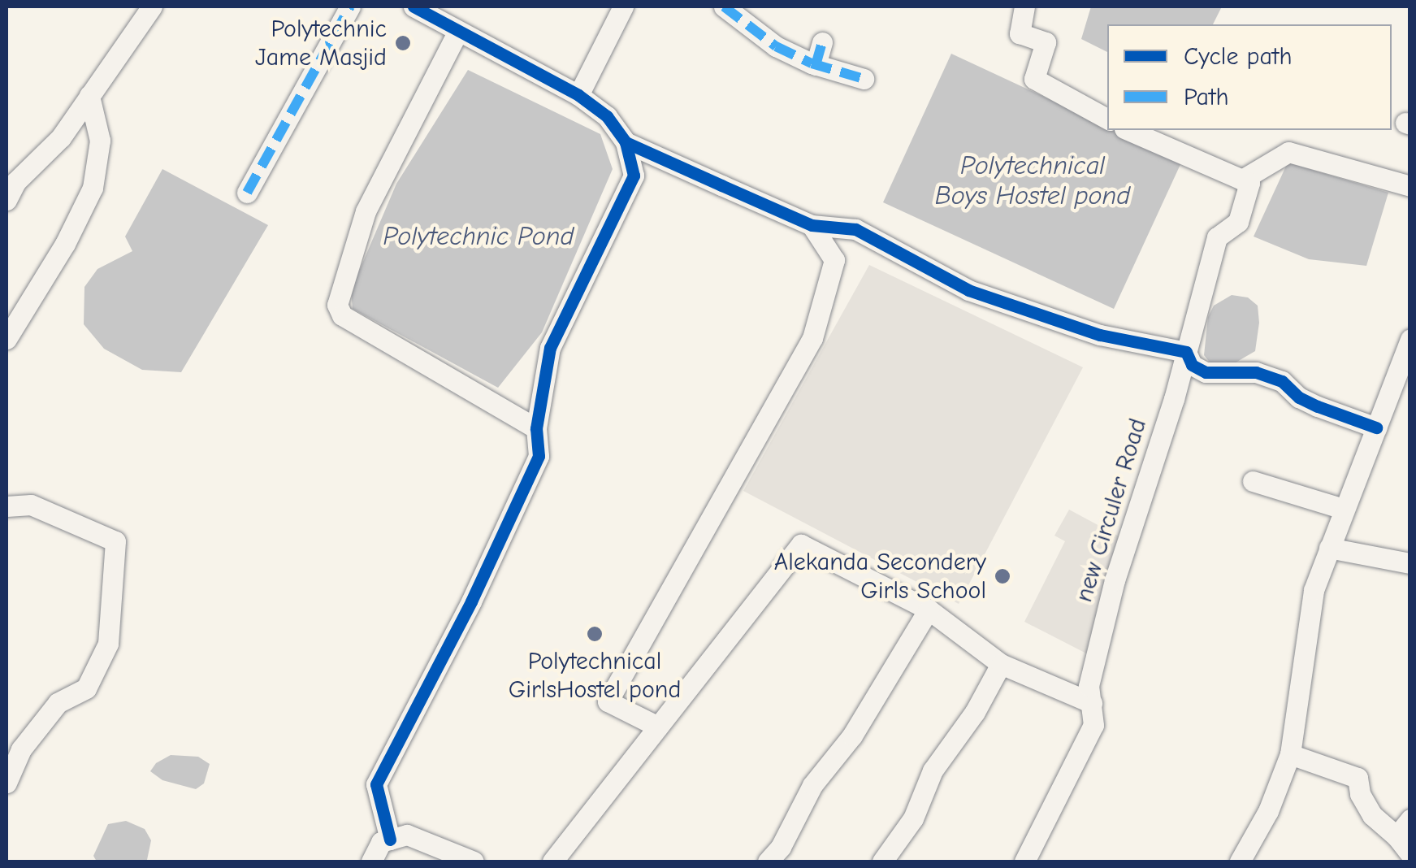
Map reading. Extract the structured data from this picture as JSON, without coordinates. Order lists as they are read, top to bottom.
{
  "streets": {
    "street": ["new Circuler Road"]
  },
  "water": ["Polytechnical Boys Hostel pond", "Polytechnic Pond"],
  "places": ["Polytechnic Jame Masjid", "Alekanda Secondery Girls School", "Polytechnical GirlsHostel pond"],
  "legend": ["Cycle path", "Path"]
}
